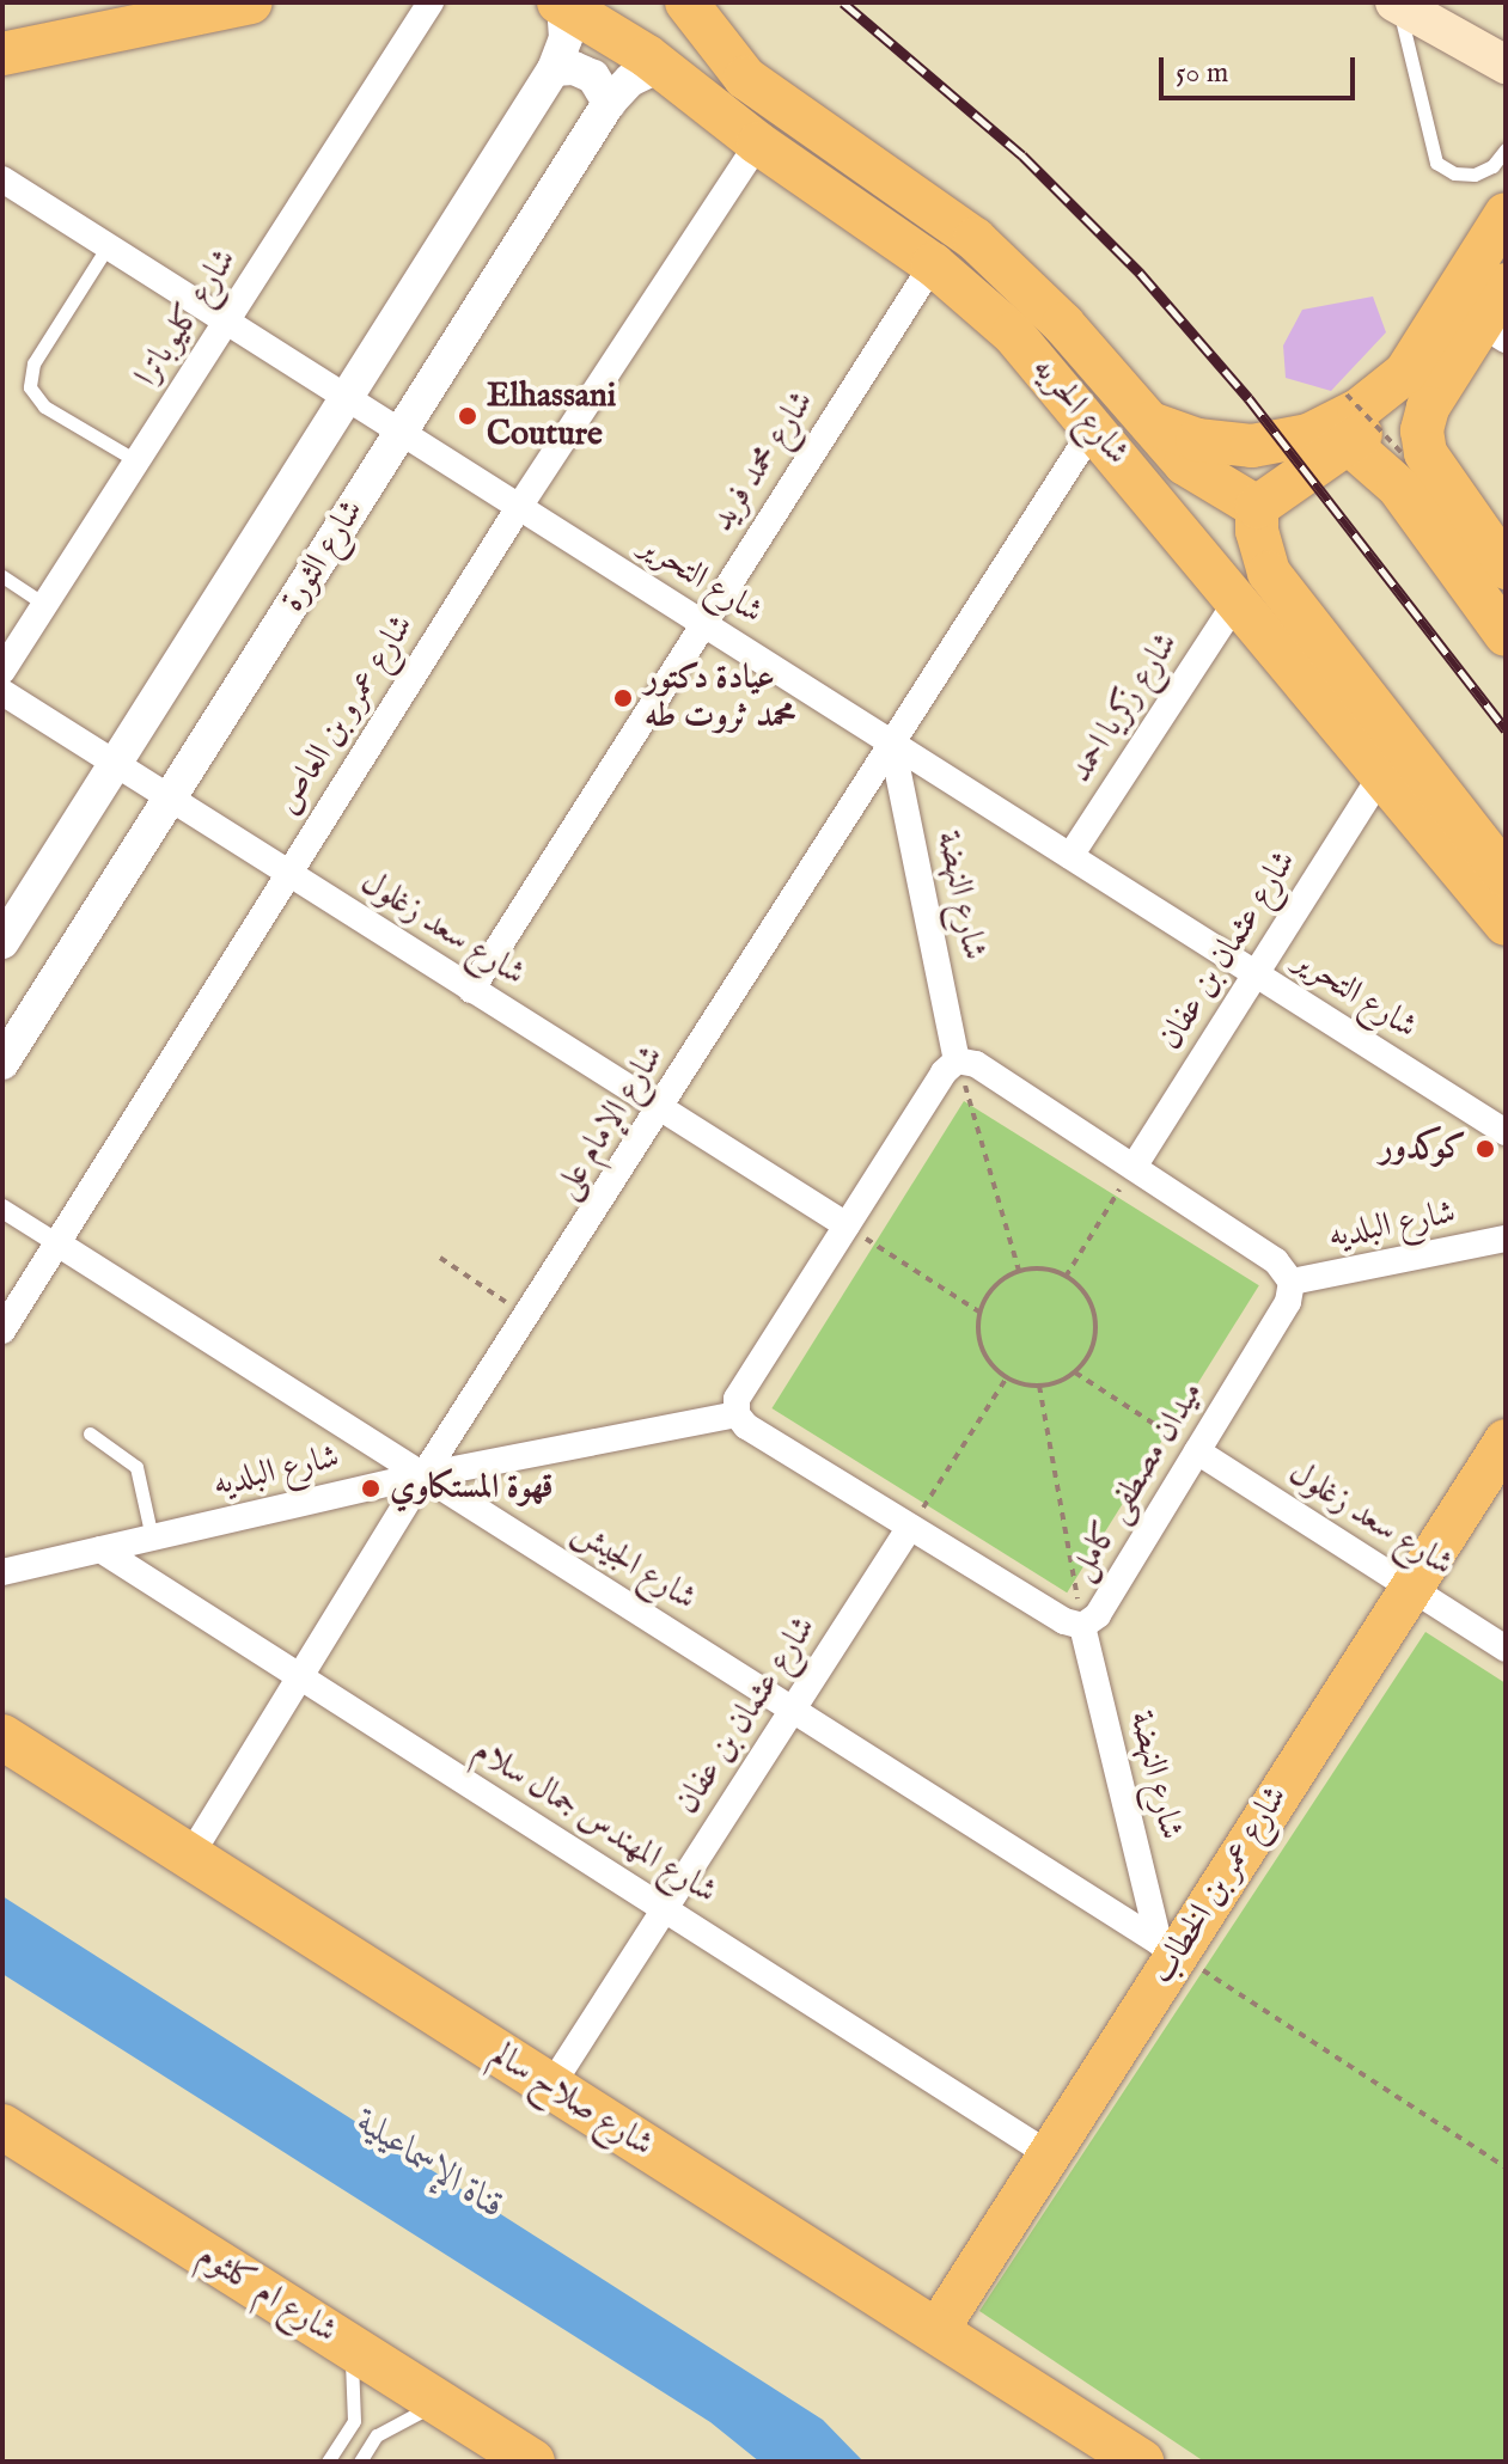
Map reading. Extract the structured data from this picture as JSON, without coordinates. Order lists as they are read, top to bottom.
{
  "streets": {
    "highway": ["شارع صلاح سالم", "شارع ام كلثوم"],
    "main road": ["شارع الحريه", "شارع عمر بن الخطاب"],
    "street": [
      "شارع كليوباترا",
      "شارع محمد فريد",
      "شارع الثورة",
      "شارع التحرير",
      "شارع زكريا احمد",
      "شارع عمرو بن العاص",
      "شارع النهضة",
      "شارع سعد زغلول",
      "شارع عثمان بن عفان",
      "شارع الإمام على",
      "شارع البلديه",
      "ميدان مصطفى كامل",
      "شارع الجيش",
      "شارع المهندس جمال سلام"
    ]
  },
  "crossings": [
    ["شارع كليوباترا", "شارع التحرير"],
    ["شارع الحريه", "شارع محمد فريد"],
    ["شارع الحريه", "شارع الثورة"],
    ["شارع الحريه", "شارع زكريا احمد"],
    ["شارع الحريه", "شارع عمرو بن العاص"],
    ["شارع الحريه", "شارع عثمان بن عفان"],
    ["شارع الحريه", "شارع الإمام على"],
    ["شارع محمد فريد", "شارع التحرير"],
    ["شارع محمد فريد", "شارع سعد زغلول"],
    ["شارع الثورة", "شارع التحرير"],
    ["شارع الثورة", "شارع سعد زغلول"],
    ["شارع التحرير", "شارع زكريا احمد"],
    ["شارع التحرير", "شارع عمرو بن العاص"],
    ["شارع التحرير", "شارع النهضة"],
    ["شارع التحرير", "شارع عثمان بن عفان"],
    ["شارع التحرير", "شارع الإمام على"],
    ["شارع عمرو بن العاص", "شارع سعد زغلول"],
    ["شارع عمرو بن العاص", "شارع الجيش"],
    ["شارع النهضة", "شارع الإمام على"],
    ["شارع النهضة", "ميدان مصطفى كامل"],
    ["شارع النهضة", "شارع الجيش"],
    ["شارع النهضة", "شارع عمر بن الخطاب"],
    ["شارع سعد زغلول", "شارع الإمام على"],
    ["شارع سعد زغلول", "ميدان مصطفى كامل"],
    ["شارع سعد زغلول", "شارع عمر بن الخطاب"],
    ["شارع عثمان بن عفان", "ميدان مصطفى كامل"],
    ["شارع عثمان بن عفان", "شارع الجيش"],
    ["شارع عثمان بن عفان", "شارع المهندس جمال سلام"],
    ["شارع عثمان بن عفان", "شارع صلاح سالم"],
    ["شارع الإمام على", "شارع البلديه"],
    ["شارع الإمام على", "شارع الجيش"],
    ["شارع الإمام على", "شارع المهندس جمال سلام"],
    ["شارع الإمام على", "شارع صلاح سالم"],
    ["شارع البلديه", "ميدان مصطفى كامل"],
    ["شارع البلديه", "شارع الجيش"],
    ["شارع البلديه", "شارع المهندس جمال سلام"],
    ["شارع الجيش", "شارع عمر بن الخطاب"],
    ["شارع المهندس جمال سلام", "شارع عمر بن الخطاب"],
    ["شارع عمر بن الخطاب", "شارع صلاح سالم"]
  ],
  "water": ["قناة الإسماعيلية"],
  "places": [
    "Elhassani Couture",
    "عيادة دكتور محمد ثروت طه",
    "كوكدور",
    "قهوة المستكاوي"
  ],
  "scale_bar": "50 m"
}
